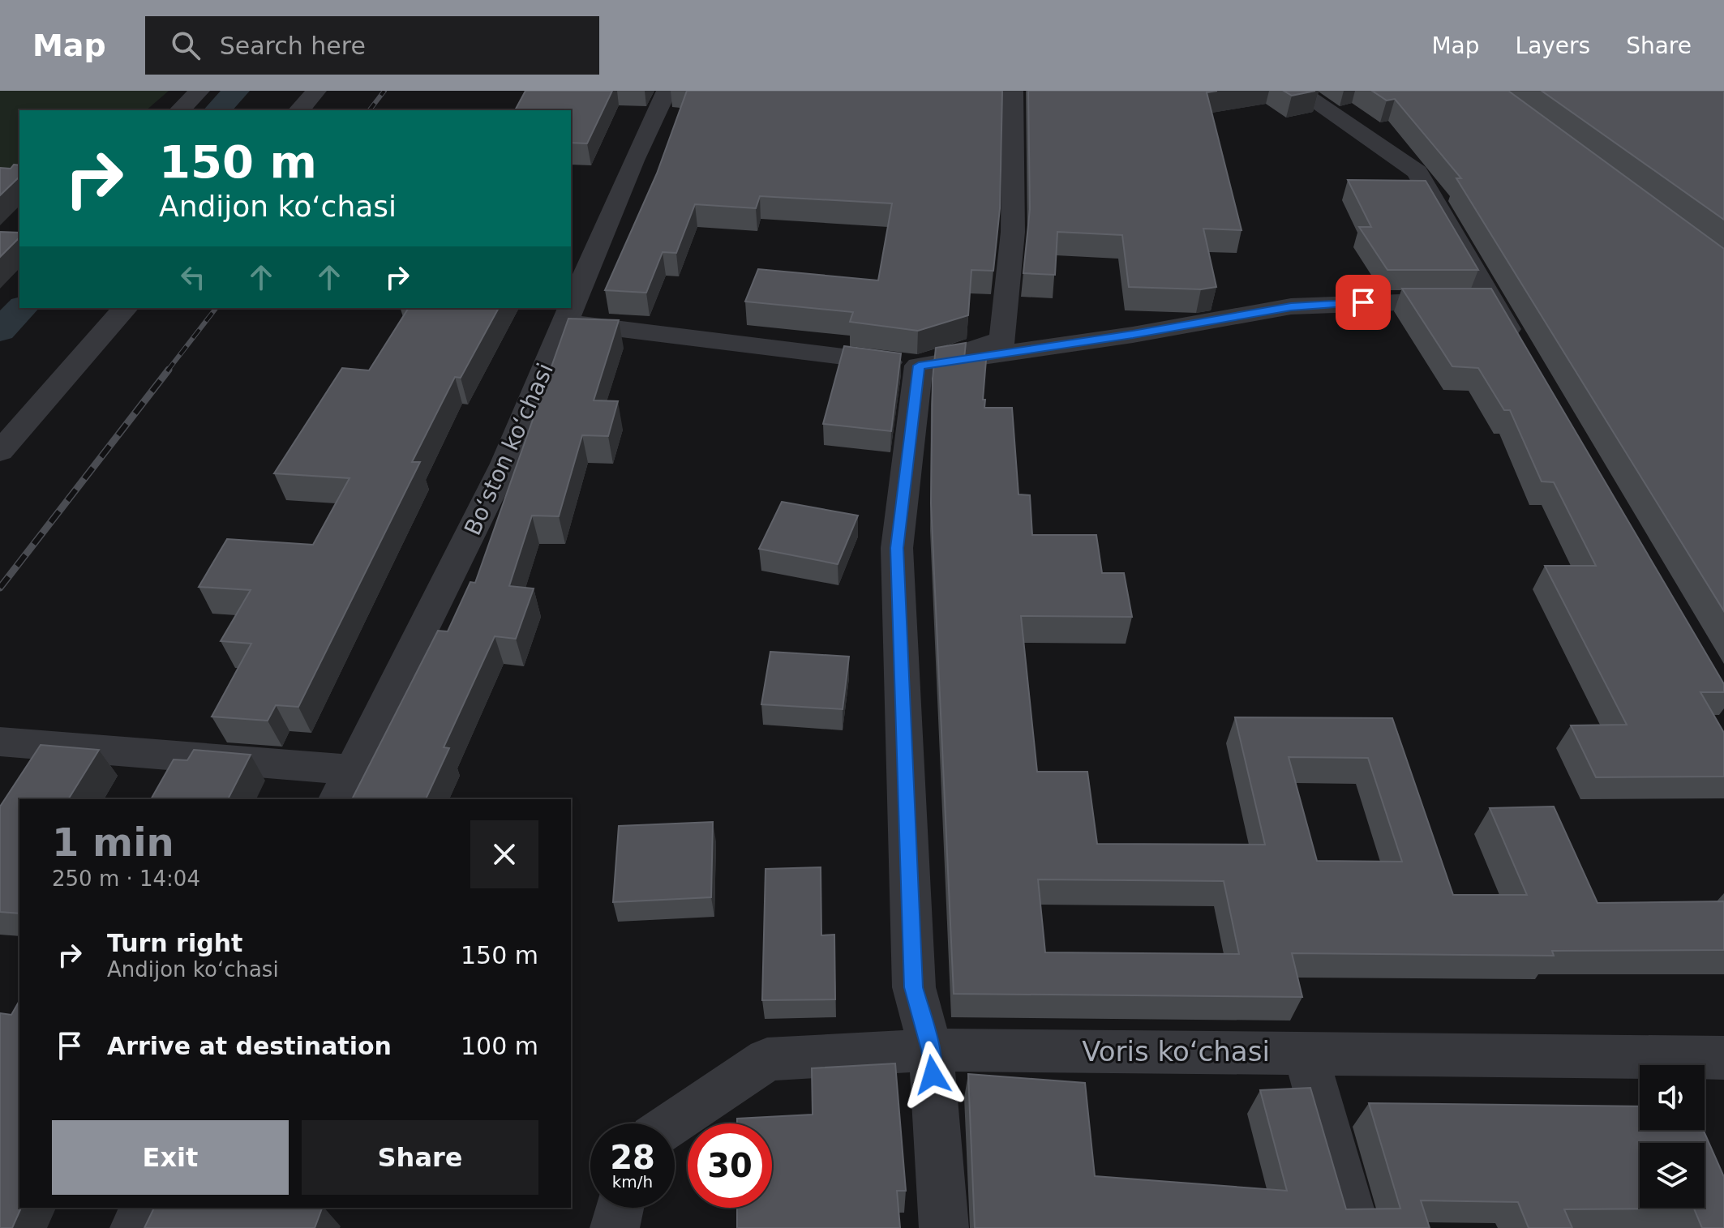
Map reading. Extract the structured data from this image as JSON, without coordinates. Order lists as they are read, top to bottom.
{
  "streets": {
    "street": ["Boʻston koʻchasi", "Voris koʻchasi"]
  },
  "page": {
    "header": "Map",
    "search": "Search here",
    "nav": ["Map", "Layers", "Share"],
    "turn": ["150 m", "Andijon koʻchasi"],
    "heading": ["1 min", "250 m · 14:04"],
    "list": [
      {
        "name": "Turn right",
        "note": "Andijon koʻchasi",
        "value": "150 m"
      },
      {
        "name": "Arrive at destination",
        "value": "100 m"
      }
    ],
    "buttons": ["Exit", "Share"],
    "speed": "28 km/h",
    "limit": "30"
  }
}
